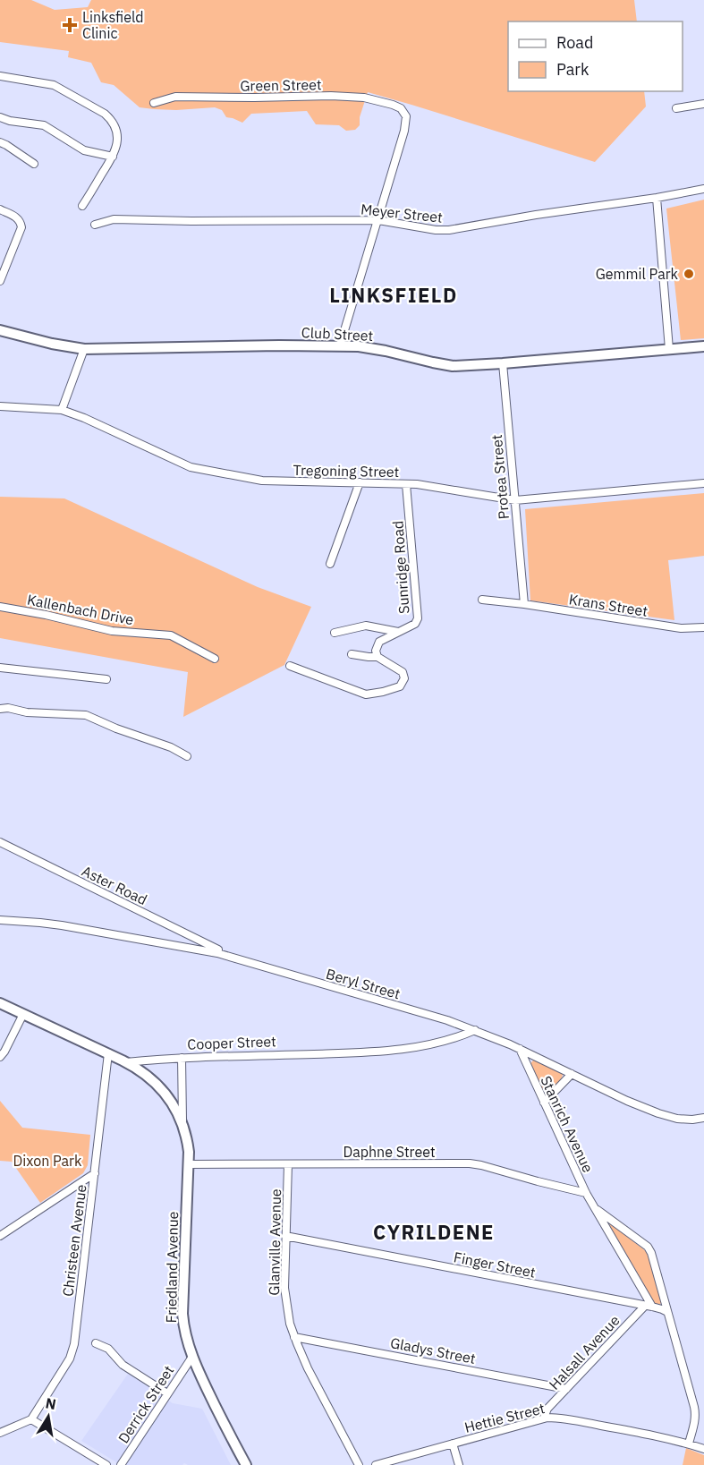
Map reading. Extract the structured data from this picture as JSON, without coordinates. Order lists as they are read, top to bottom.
{
  "streets": {
    "main road": ["Club Street", "Cooper Street", "Friedland Avenue"],
    "street": [
      "Green Street",
      "Meyer Street",
      "Tregoning Street",
      "Protea Street",
      "Sunridge Road",
      "Krans Street",
      "Kallenbach Drive",
      "Aster Road",
      "Beryl Street",
      "Stanrich Avenue",
      "Daphne Street",
      "Christeen Avenue",
      "Glanville Avenue",
      "Finger Street",
      "Gladys Street",
      "Halsall Avenue",
      "Derrick Street",
      "Hettie Street"
    ]
  },
  "crossings": [
    ["Green Street", "Meyer Street"],
    ["Club Street", "Protea Street"],
    ["Tregoning Street", "Protea Street"],
    ["Tregoning Street", "Sunridge Road"],
    ["Protea Street", "Krans Street"],
    ["Aster Road", "Beryl Street"],
    ["Beryl Street", "Cooper Street"],
    ["Beryl Street", "Stanrich Avenue"],
    ["Cooper Street", "Christeen Avenue"],
    ["Cooper Street", "Friedland Avenue"],
    ["Stanrich Avenue", "Daphne Street"],
    ["Stanrich Avenue", "Finger Street"],
    ["Stanrich Avenue", "Halsall Avenue"],
    ["Stanrich Avenue", "Hettie Street"],
    ["Daphne Street", "Glanville Avenue"],
    ["Daphne Street", "Friedland Avenue"],
    ["Glanville Avenue", "Finger Street"],
    ["Glanville Avenue", "Gladys Street"],
    ["Finger Street", "Halsall Avenue"],
    ["Friedland Avenue", "Derrick Street"],
    ["Gladys Street", "Halsall Avenue"],
    ["Halsall Avenue", "Hettie Street"]
  ],
  "districts": ["LINKSFIELD", "CYRILDENE"],
  "parks": ["Dixon Park"],
  "places": {
    "health": ["Linksfield Clinic"],
    "other": ["Gemmil Park"]
  },
  "legend": ["Road", "Park"],
  "north": "top"
}
